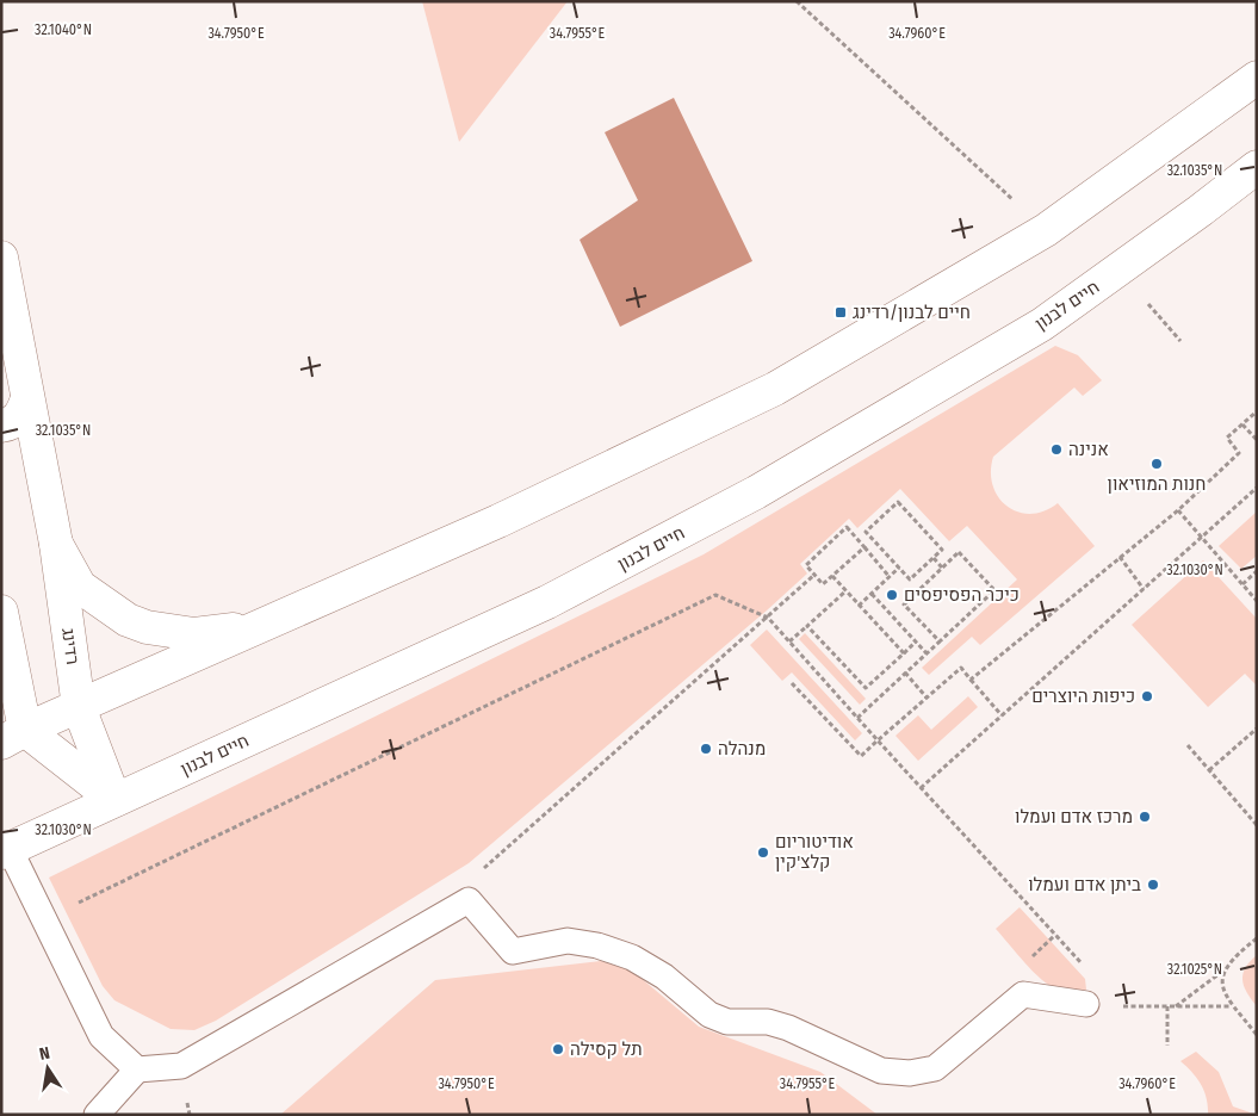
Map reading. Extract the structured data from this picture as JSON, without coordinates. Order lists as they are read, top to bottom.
{
  "streets": {
    "main road": ["חיים לבנון", "רדינג"]
  },
  "crossings": [
    ["חיים לבנון", "רדינג"]
  ],
  "places": {
    "transit": ["חיים לבנון/רדינג"],
    "other": [
      "אנינה",
      "חנות המוזיאון",
      "כיכר הפסיפסים",
      "כיפות היוצרים",
      "מנהלה",
      "מרכז אדם ועמלו",
      "אודיטוריום קלצ'קין",
      "ביתן אדם ועמלו",
      "תל קסילה"
    ]
  },
  "north": "top",
  "coordinates": [
    "32.1040°N",
    "34.7950°E",
    "34.7955°E",
    "34.7960°E",
    "32.1035°N",
    "32.1030°N",
    "32.1025°N"
  ]
}
